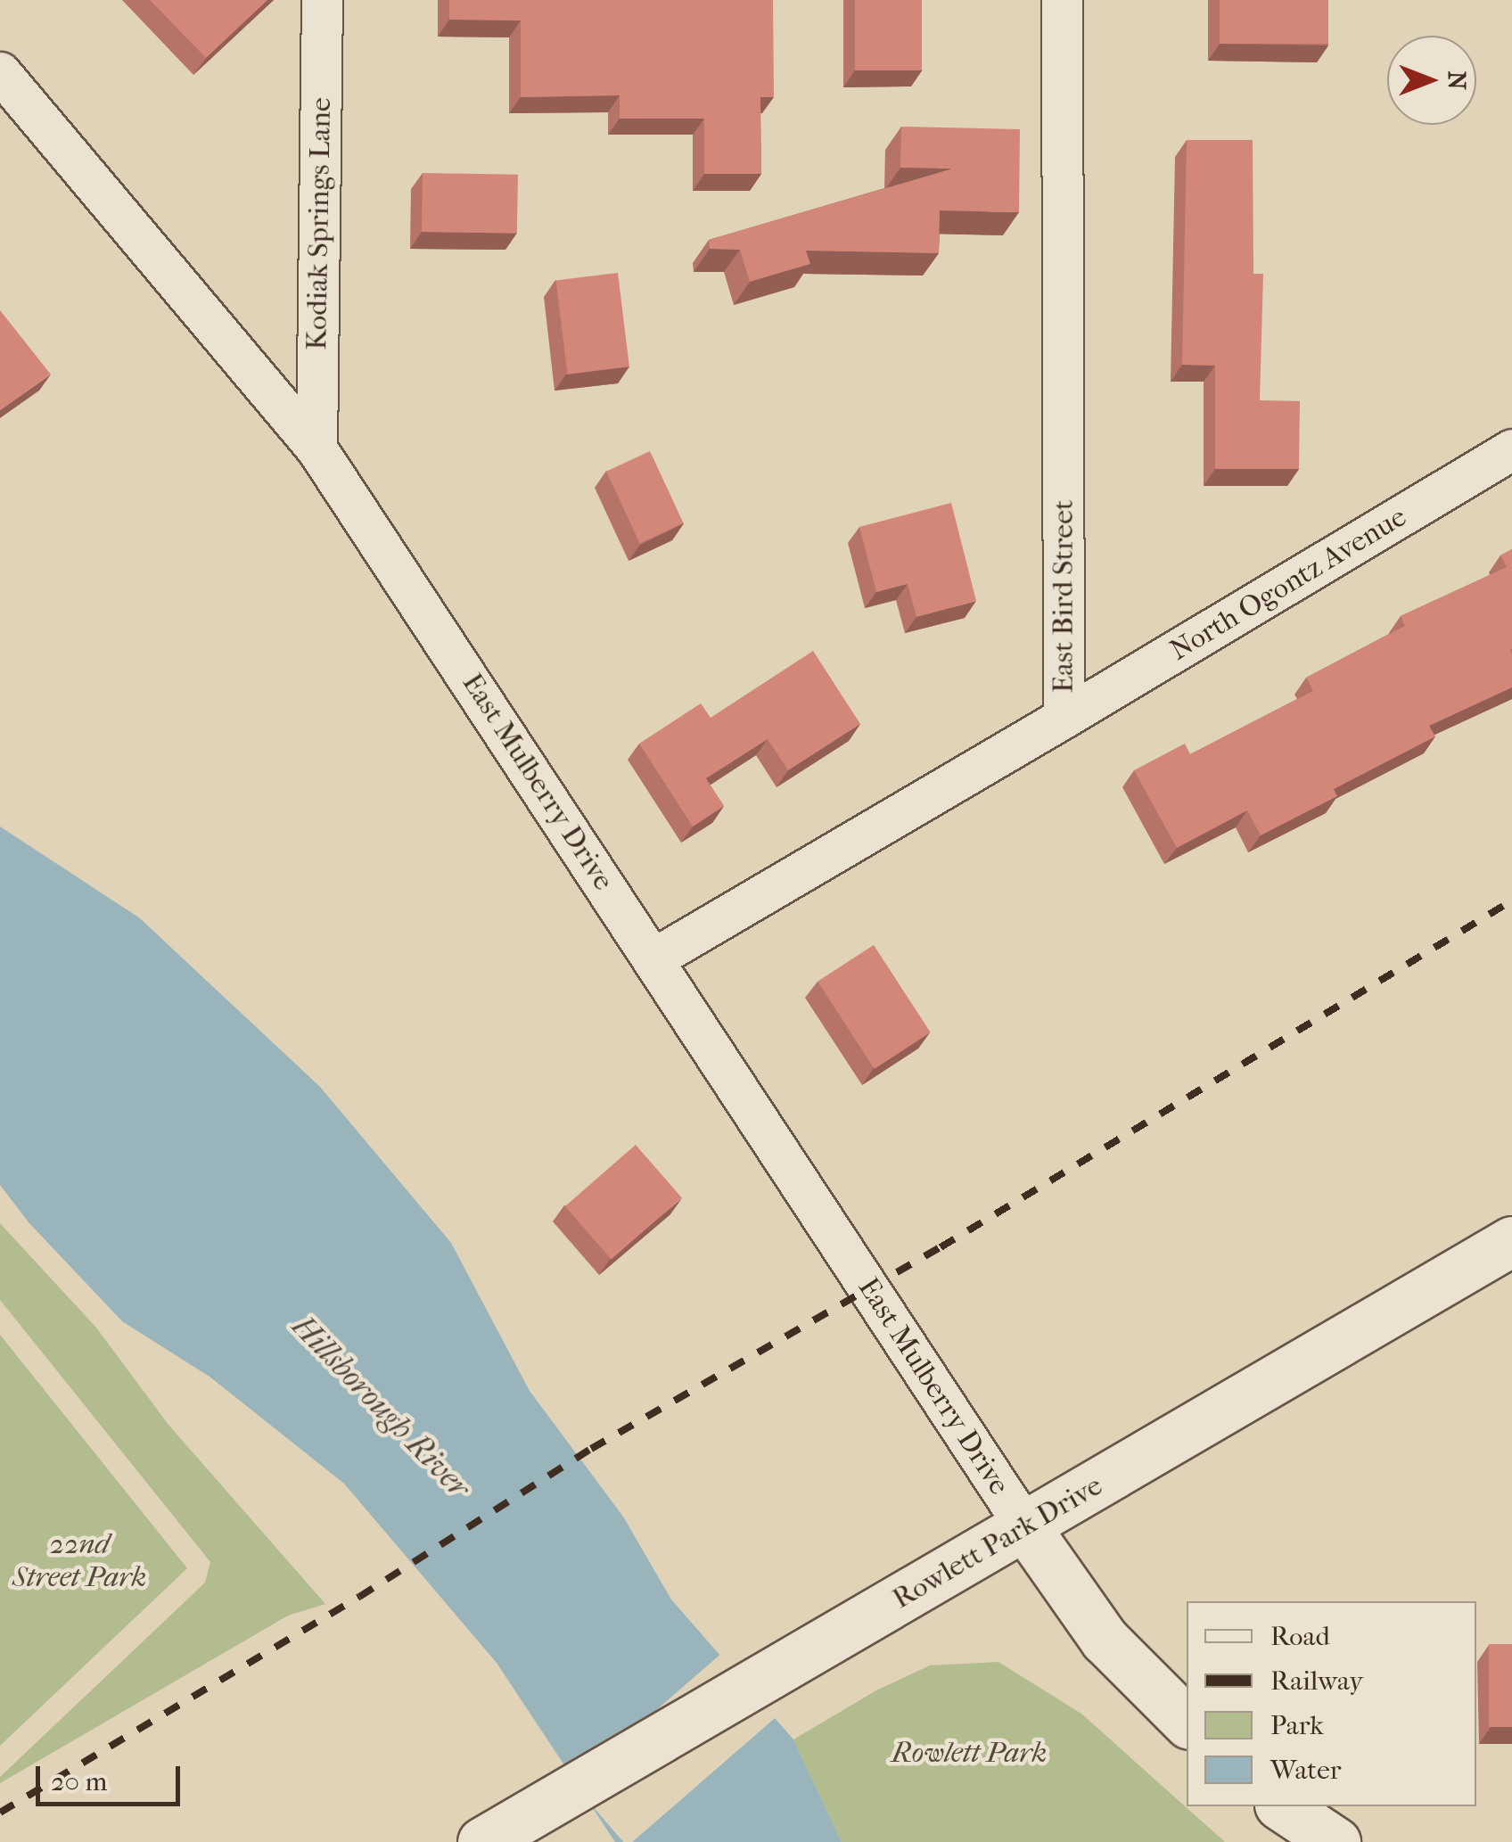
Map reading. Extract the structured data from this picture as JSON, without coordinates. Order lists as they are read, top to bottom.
{
  "streets": {
    "street": [
      "Kodiak Springs Lane",
      "North Ogontz Avenue",
      "East Bird Street",
      "East Mulberry Drive",
      "Rowlett Park Drive"
    ]
  },
  "crossings": [
    ["Kodiak Springs Lane", "East Mulberry Drive"],
    ["North Ogontz Avenue", "East Bird Street"],
    ["East Bird Street", "East Mulberry Drive"],
    ["East Mulberry Drive", "Rowlett Park Drive"]
  ],
  "water": ["Hillsborough River"],
  "parks": ["22nd Street Park", "Rowlett Park"],
  "legend": [
    "Road",
    "Railway",
    "Park",
    "Water"
  ],
  "scale_bar": "20 m",
  "north": "right"
}
